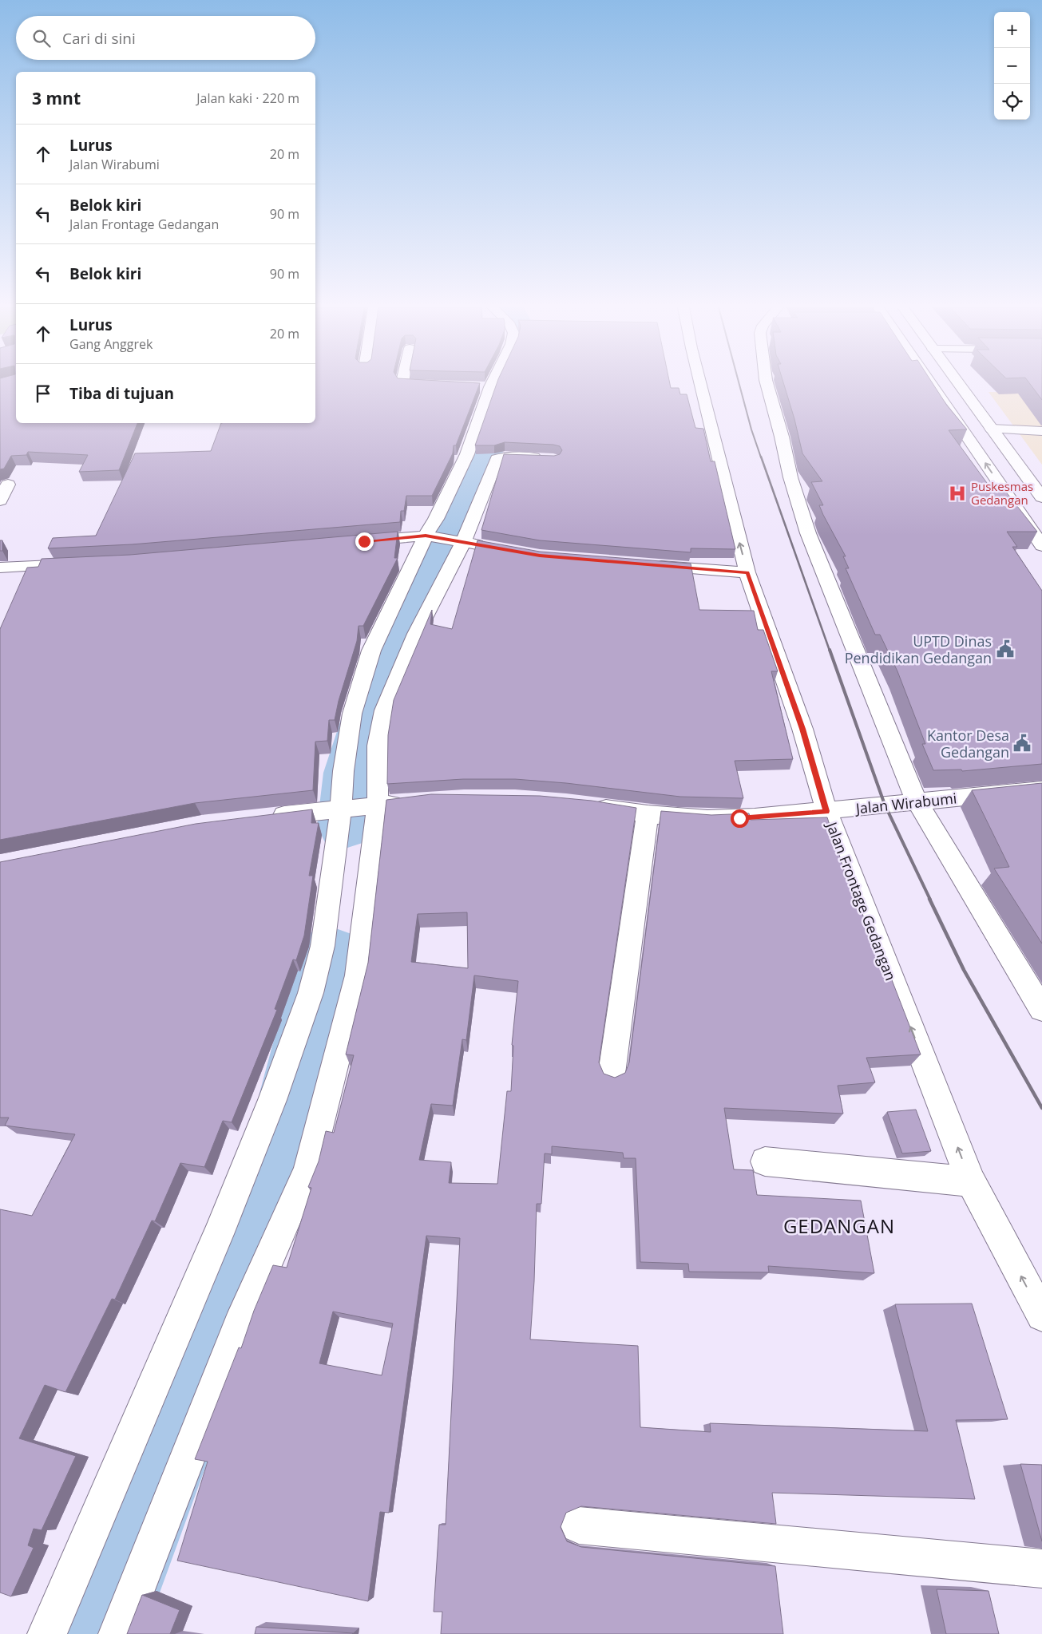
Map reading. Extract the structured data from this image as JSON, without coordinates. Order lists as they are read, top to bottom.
{
  "streets": {
    "main road": ["Jalan Wirabumi", "Jalan Frontage Gedangan"]
  },
  "crossings": [
    ["Jalan Wirabumi", "Jalan Frontage Gedangan"]
  ],
  "districts": ["GEDANGAN"],
  "places": {
    "hospital": ["Puskesmas Gedangan"],
    "public building": ["UPTD Dinas Pendidikan Gedangan", "Kantor Desa Gedangan"]
  },
  "page": {
    "map_buttons": ["+", "−"],
    "search": "Cari di sini",
    "heading": ["3 mnt", "Jalan kaki · 220 m"],
    "list": [
      ["Lurus", "Jalan Wirabumi", "20 m"],
      ["Belok kiri", "Jalan Frontage Gedangan", "90 m"],
      ["Belok kiri", "90 m"],
      ["Lurus", "Gang Anggrek", "20 m"],
      "Tiba di tujuan"
    ]
  }
}
